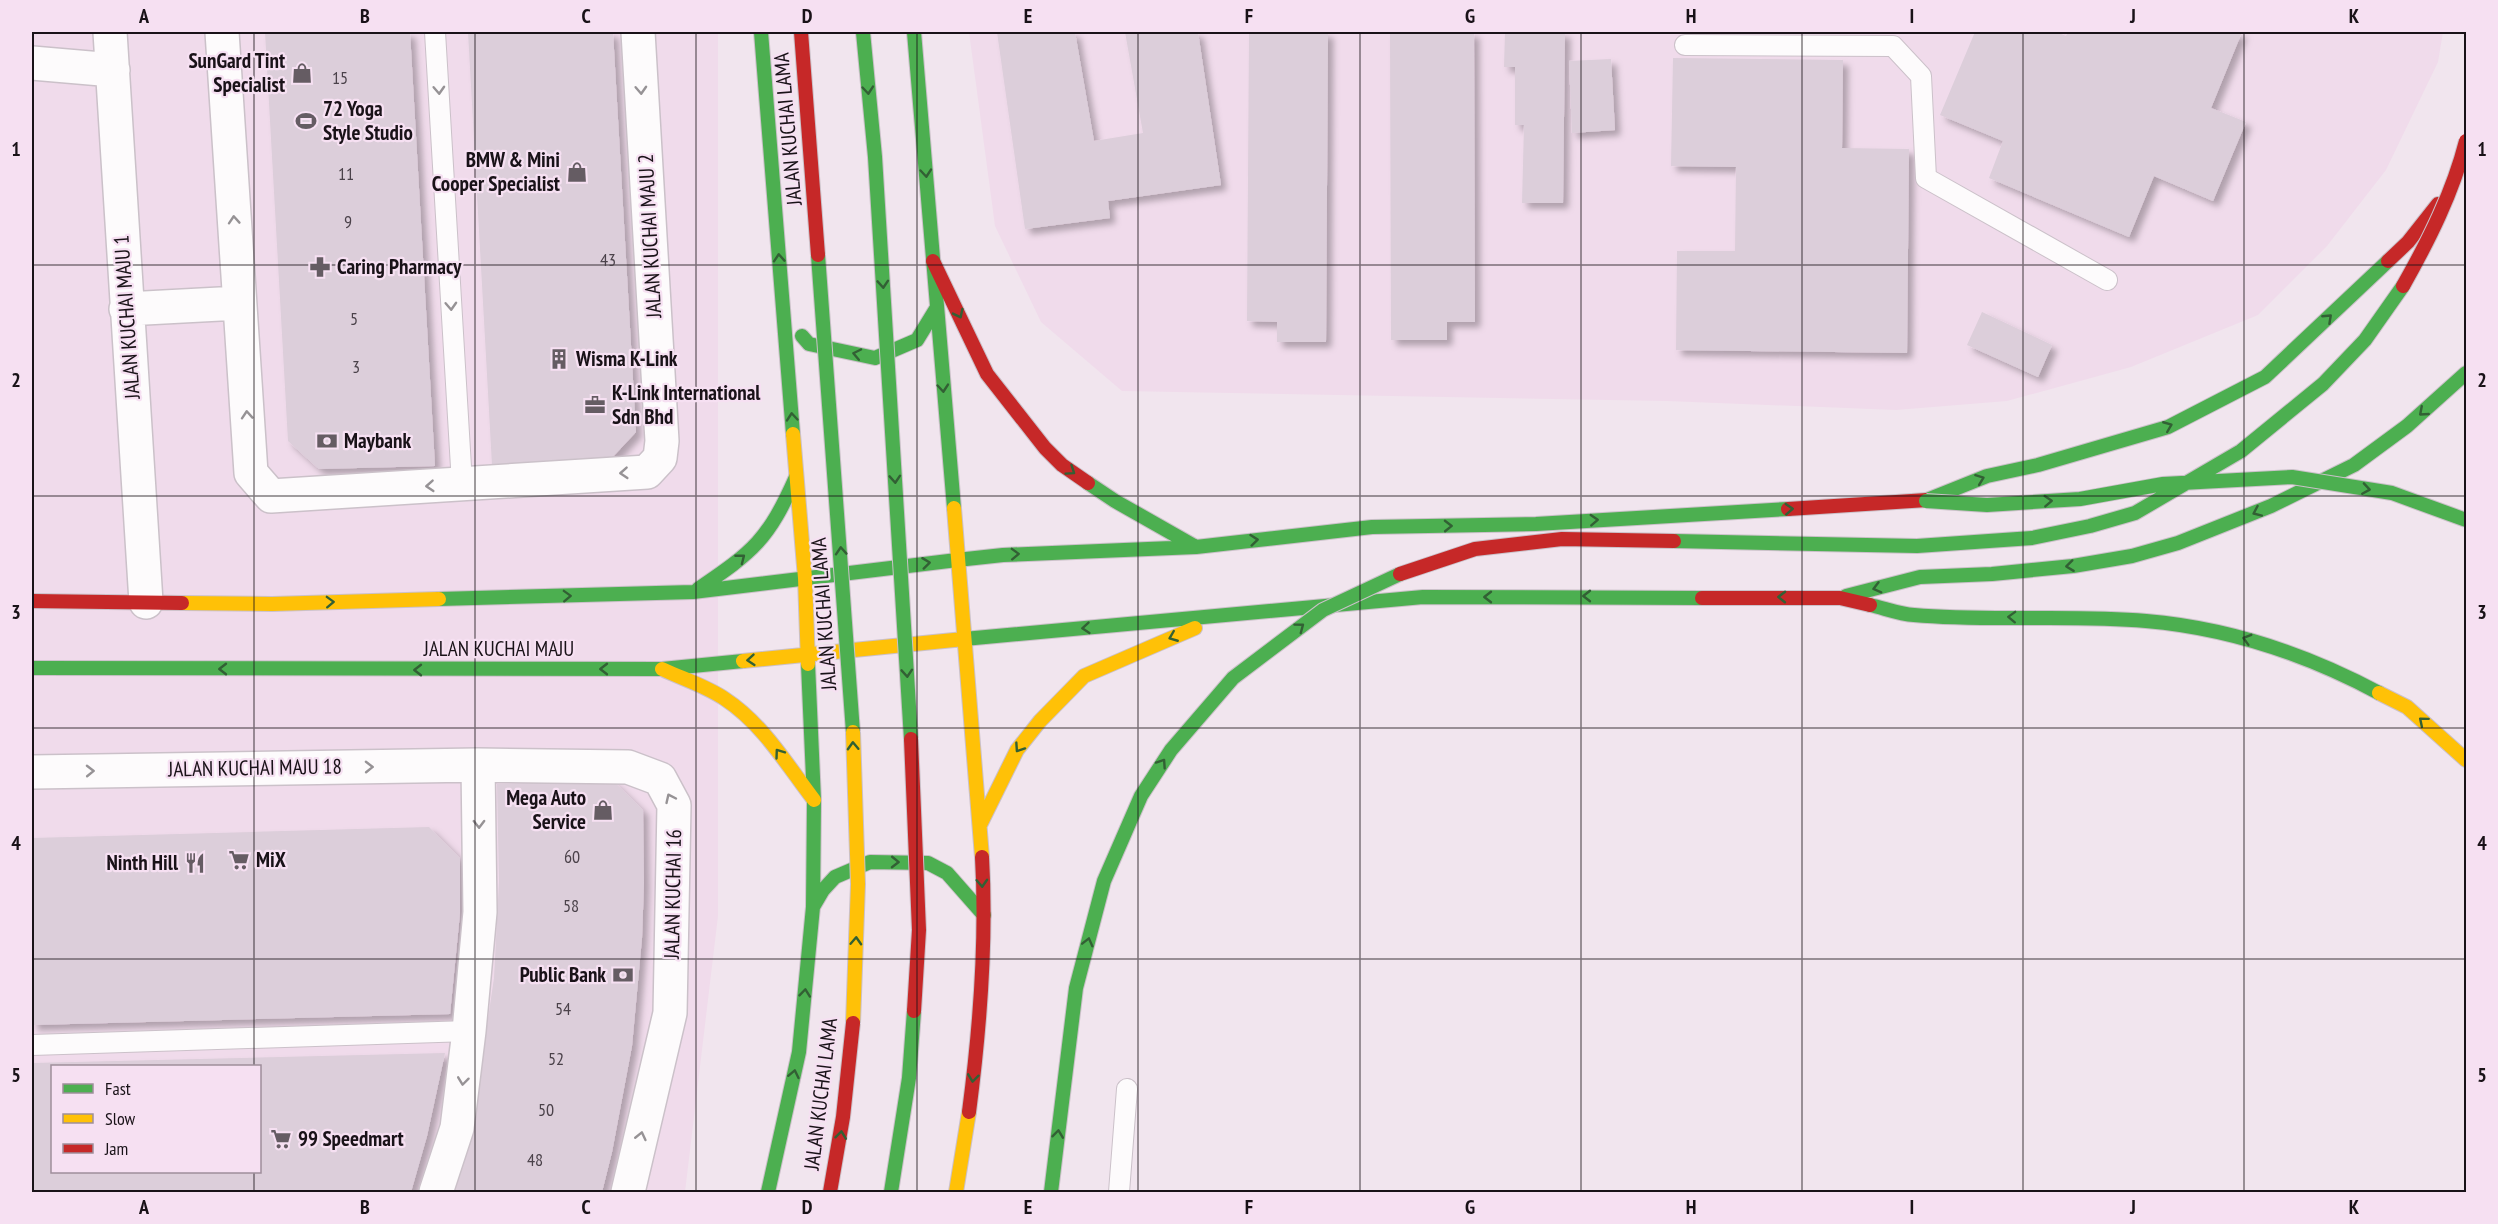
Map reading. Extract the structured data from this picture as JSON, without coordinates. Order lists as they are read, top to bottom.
{
  "streets": {
    "main road": ["JALAN KUCHAI LAMA", "JALAN KUCHAI MAJU"],
    "street": [
      "JALAN KUCHAI MAJU 2",
      "JALAN KUCHAI MAJU 1",
      "JALAN KUCHAI MAJU 18",
      "JALAN KUCHAI 16"
    ]
  },
  "crossings": [
    ["JALAN KUCHAI MAJU 18", "JALAN KUCHAI 16"]
  ],
  "one_way": ["JALAN KUCHAI MAJU 18"],
  "places": {
    "shop": ["SunGard Tint Specialist", "BMW & Mini Cooper Specialist", "Mega Auto Service"],
    "sports": ["72 Yoga Style Studio"],
    "pharmacy": ["Caring Pharmacy"],
    "building": ["Wisma K-Link"],
    "office": ["K-Link International Sdn Bhd"],
    "bank": ["Maybank", "Public Bank"],
    "supermarket": ["MiX", "99 Speedmart"],
    "restaurant": ["Ninth Hill"]
  },
  "house_numbers": [
    "15",
    "11",
    "9",
    "43",
    "5",
    "3",
    "60",
    "58",
    "54",
    "52",
    "50",
    "48"
  ],
  "legend": ["Fast", "Slow", "Jam"],
  "grid": {
    "columns": [
      "A",
      "B",
      "C",
      "D",
      "E",
      "F",
      "G",
      "H",
      "I",
      "J",
      "K"
    ],
    "rows": [
      "1",
      "2",
      "3",
      "4",
      "5"
    ]
  }
}
